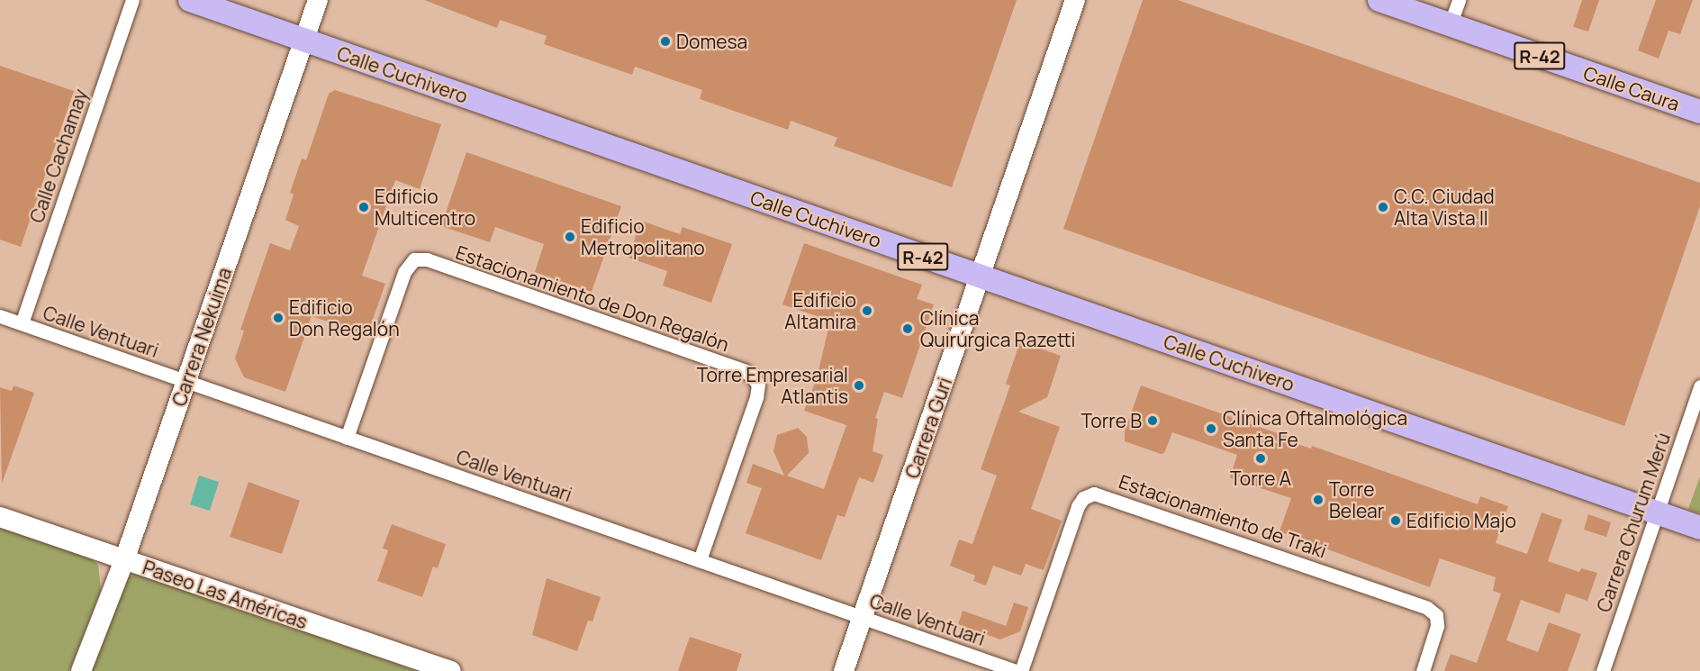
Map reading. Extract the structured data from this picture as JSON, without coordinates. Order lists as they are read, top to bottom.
{
  "streets": {
    "main road": ["R-42", "Calle Cuchivero", "Calle Caura"],
    "street": [
      "Calle Cachamay",
      "Estacionamiento de Don Regalón",
      "Calle Ventuari",
      "Carrera Nekuima",
      "Carrera Guri",
      "Estacionamiento de Traki",
      "Carrera Churum Merú",
      "Paseo Las Américas"
    ]
  },
  "crossings": [
    ["R-42", "Calle Cuchivero"],
    ["R-42", "Carrera Churum Merú"],
    ["Calle Cuchivero", "Carrera Nekuima"],
    ["Calle Cuchivero", "Carrera Guri"],
    ["Calle Cuchivero", "Carrera Churum Merú"],
    ["Calle Cachamay", "Calle Ventuari"],
    ["Estacionamiento de Don Regalón", "Calle Ventuari"],
    ["Calle Ventuari", "Carrera Nekuima"],
    ["Calle Ventuari", "Carrera Guri"],
    ["Carrera Nekuima", "Paseo Las Américas"]
  ],
  "places": [
    "Domesa",
    "Edificio Multicentro",
    "C.C. Ciudad Alta Vista II",
    "Edificio Metropolitano",
    "Edificio Altamira",
    "Edificio Don Regalón",
    "Clínica Quirúrgica Razetti",
    "Torre Empresarial Atlantis",
    "Torre B",
    "Clínica Oftalmológica Santa Fe",
    "Torre A",
    "Torre Belear",
    "Edificio Majo"
  ]
}
